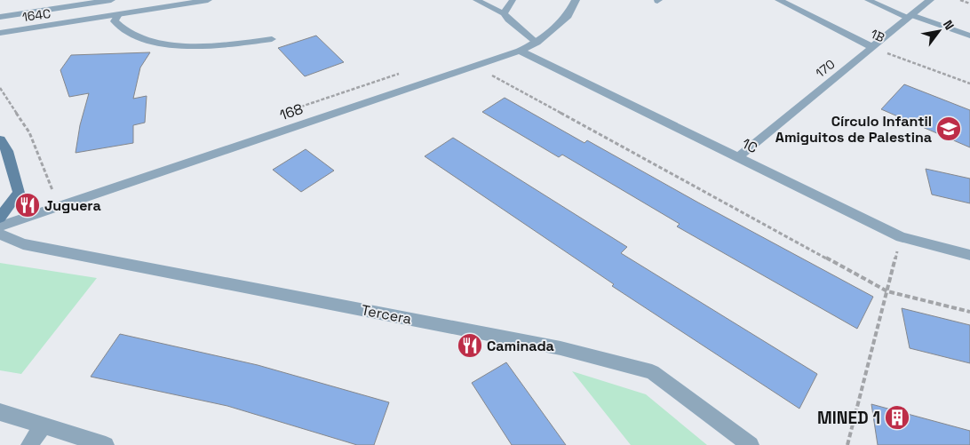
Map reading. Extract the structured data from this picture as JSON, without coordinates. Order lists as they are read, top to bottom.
{
  "streets": {
    "street": [
      "164C",
      "1B",
      "170",
      "168",
      "1C",
      "Tercera"
    ]
  },
  "crossings": [
    ["1B", "170"],
    ["170", "1C"],
    ["168", "1C"]
  ],
  "places": {
    "school or university": ["Círculo Infantil Amiguitos de Palestina"],
    "restaurant": ["Juguera", "Caminada"],
    "building": ["MINED 1"]
  },
  "north": "top right"
}
